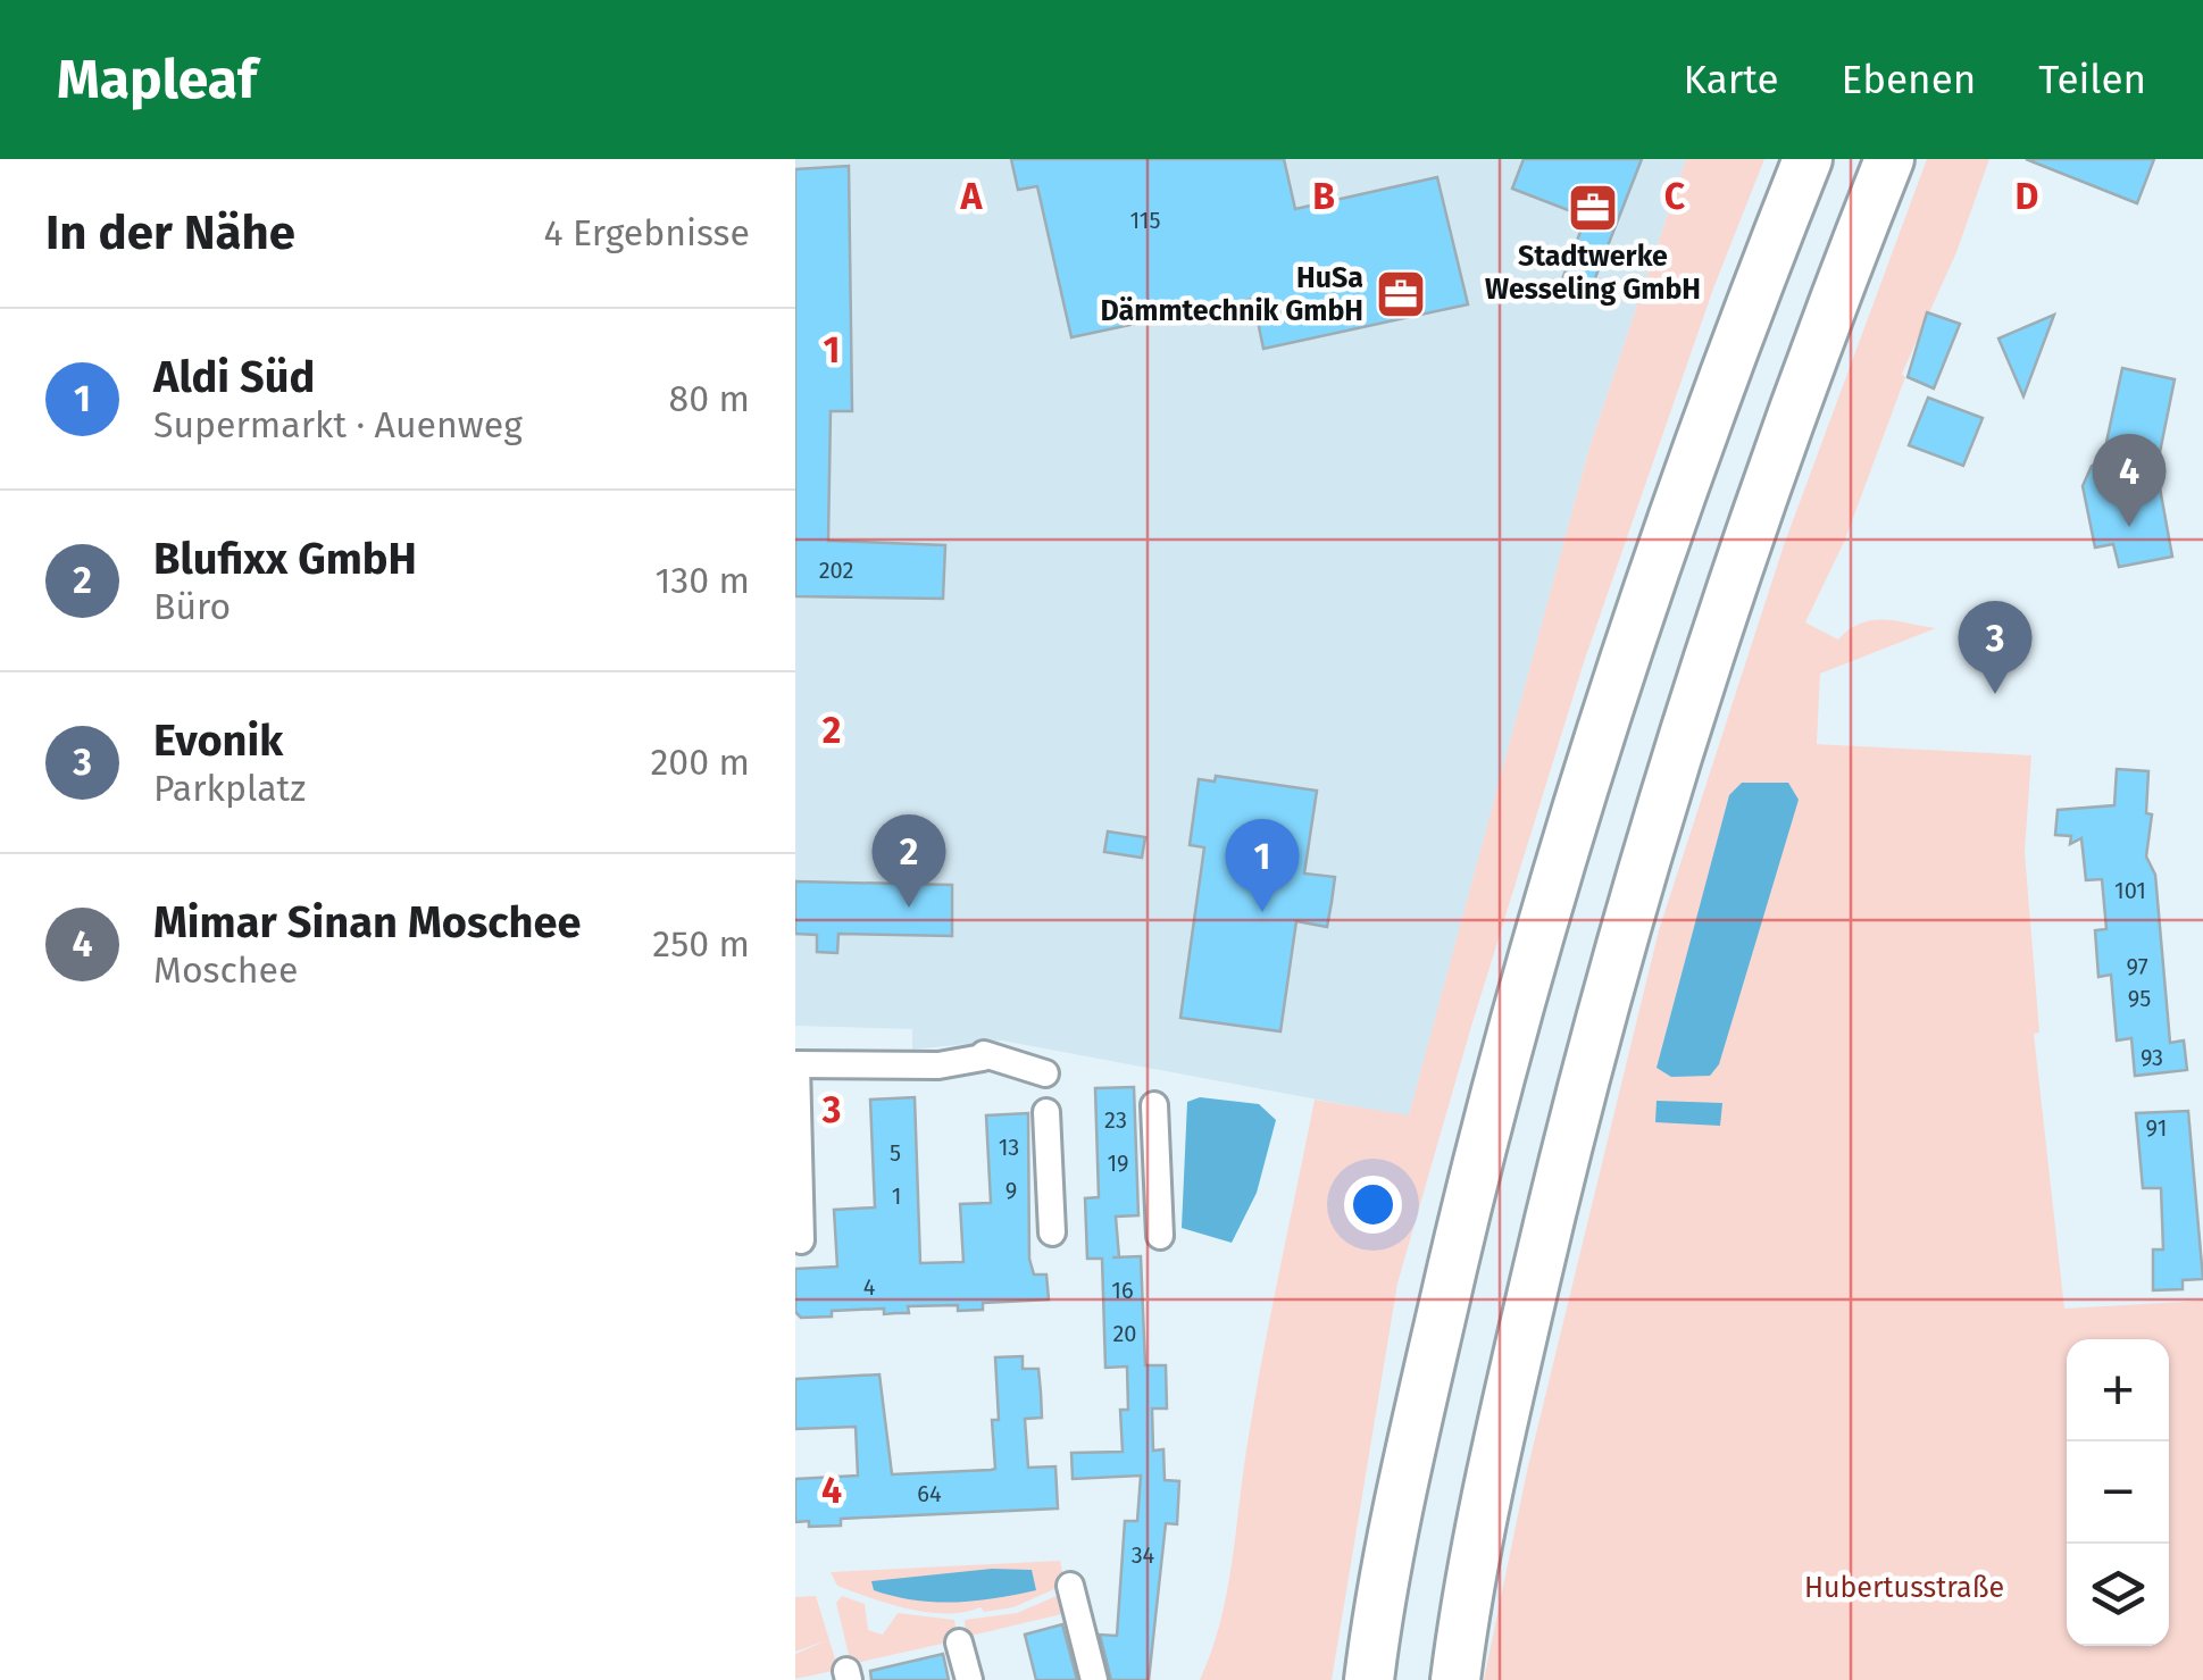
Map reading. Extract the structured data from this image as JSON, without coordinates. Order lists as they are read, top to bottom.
{
  "parks": ["Hubertusstraße"],
  "places": {
    "office": ["Stadtwerke Wesseling GmbH", "HuSa Dämmtechnik GmbH"]
  },
  "house_numbers": [
    "115",
    "202",
    "101",
    "97",
    "95",
    "93",
    "23",
    "91",
    "13",
    "5",
    "19",
    "9",
    "1",
    "4",
    "16",
    "20",
    "64",
    "34"
  ],
  "page": {
    "header": "Mapleaf",
    "nav": ["Karte", "Ebenen", "Teilen"],
    "heading": ["In der Nähe", "4 Ergebnisse"],
    "list": [
      {
        "mark": "1",
        "name": "Aldi Süd",
        "note": "Supermarkt · Auenweg",
        "value": "80 m"
      },
      {
        "mark": "2",
        "name": "Blufixx GmbH",
        "note": "Büro",
        "value": "130 m"
      },
      {
        "mark": "3",
        "name": "Evonik",
        "note": "Parkplatz",
        "value": "200 m"
      },
      {
        "mark": "4",
        "name": "Mimar Sinan Moschee",
        "note": "Moschee",
        "value": "250 m"
      }
    ],
    "pins": [
      "4",
      "3",
      "2",
      "1"
    ],
    "map_buttons": ["+", "−"]
  },
  "grid": {
    "columns": [
      "A",
      "B",
      "C",
      "D"
    ],
    "rows": [
      "1",
      "2",
      "3",
      "4"
    ]
  }
}
